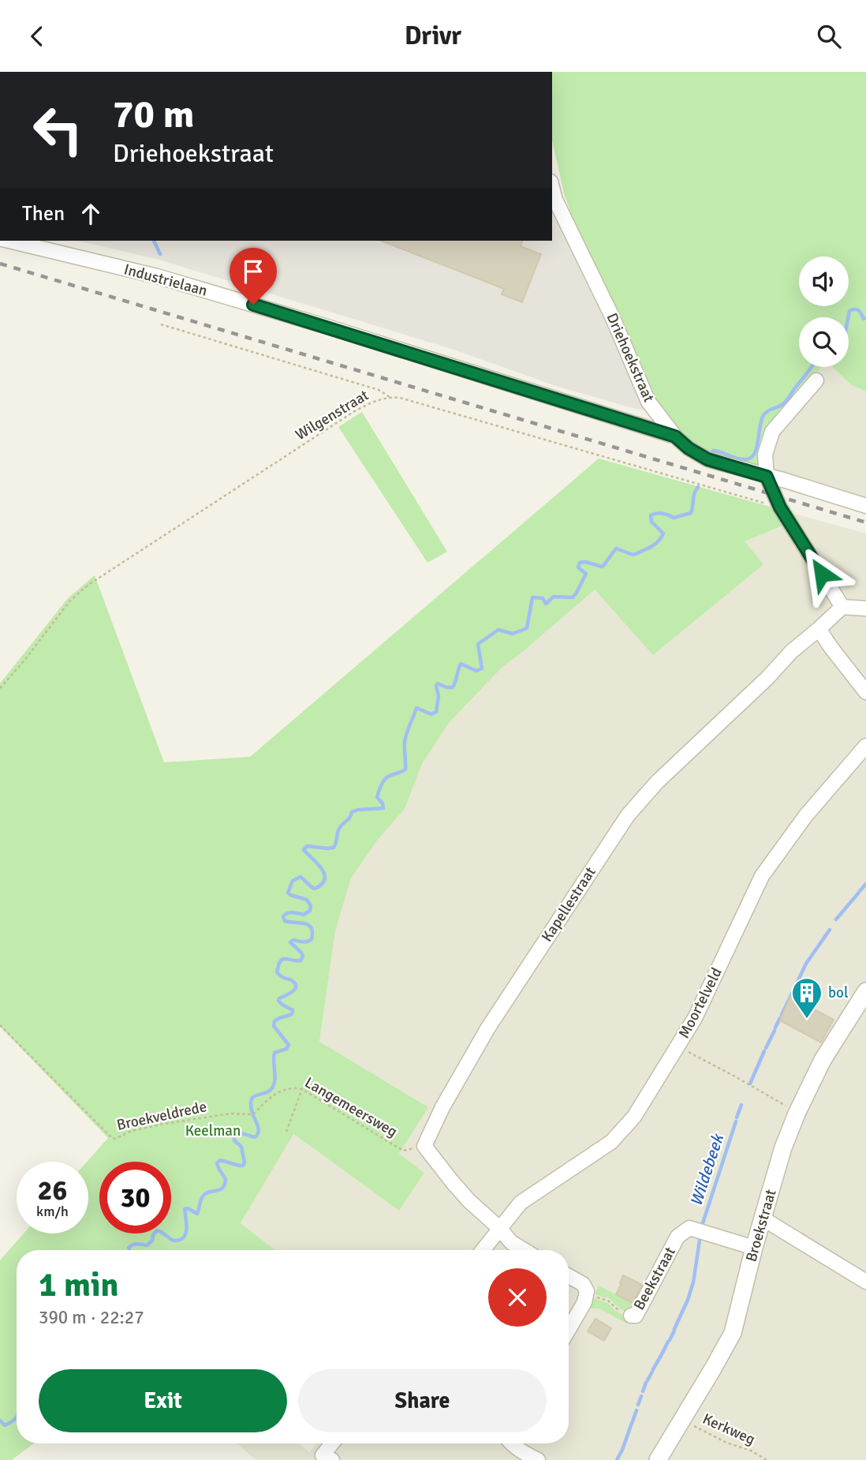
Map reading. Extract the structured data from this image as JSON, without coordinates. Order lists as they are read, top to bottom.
{
  "streets": {
    "street": [
      "Industrielaan",
      "Driehoekstraat",
      "Kapellestraat",
      "Moortelveld",
      "Broekstraat",
      "Beekstraat"
    ],
    "path": [
      "Wilgenstraat",
      "Langemeersweg",
      "Broekveldrede",
      "Kerkweg"
    ]
  },
  "crossings": [
    ["Industrielaan", "Driehoekstraat"],
    ["Kapellestraat", "Langemeersweg"],
    ["Langemeersweg", "Broekveldrede"],
    ["Broekstraat", "Beekstraat"],
    ["Broekstraat", "Kerkweg"]
  ],
  "water": ["Wildebeek"],
  "parks": ["Keelman"],
  "places": {
    "building": ["bol"]
  },
  "page": {
    "header": "Drivr",
    "turn": ["70 m", "Driehoekstraat"],
    "then": "Then",
    "speed": "26 km/h",
    "limit": "30",
    "heading": ["1 min", "390 m · 22:27"],
    "buttons": ["Exit", "Share"]
  }
}
